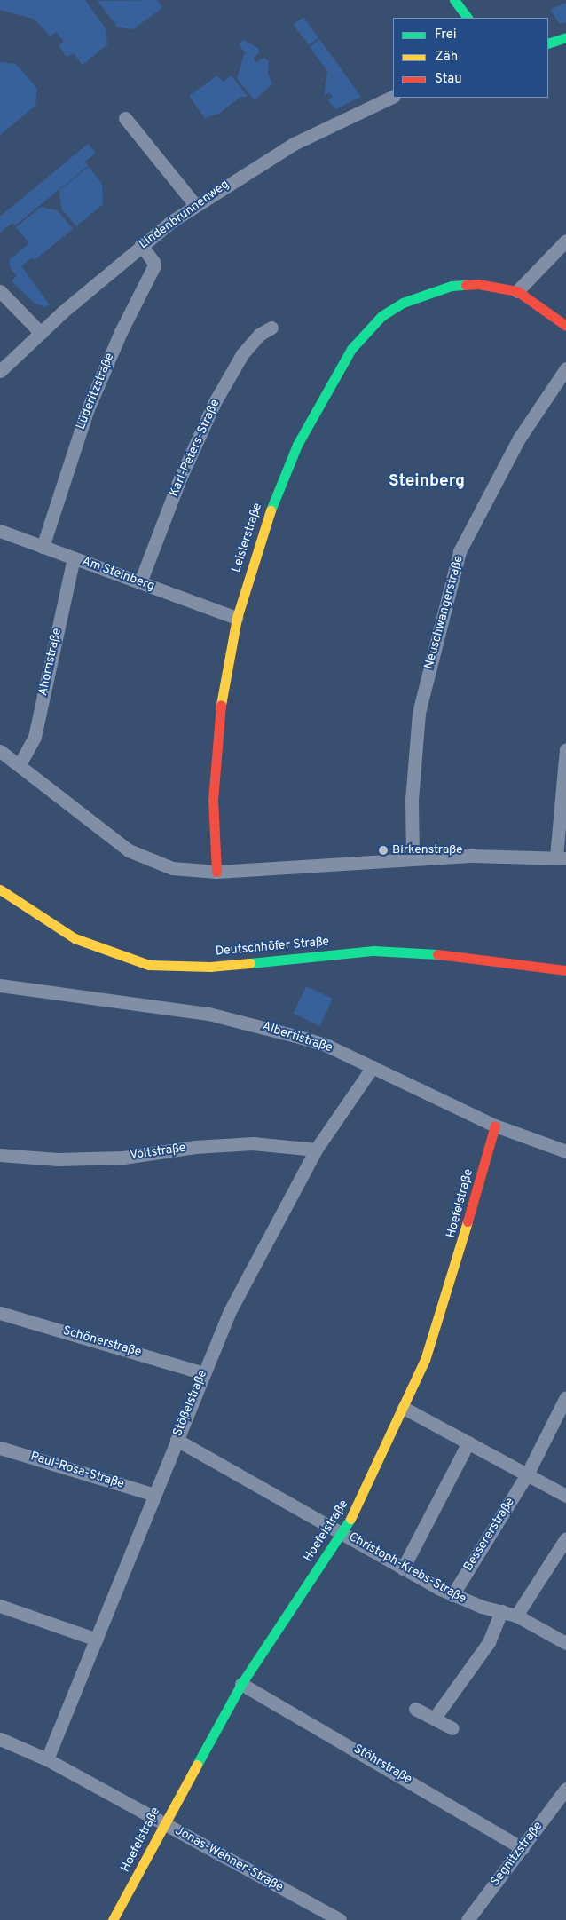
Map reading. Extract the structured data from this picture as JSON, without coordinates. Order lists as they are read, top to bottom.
{
  "streets": {
    "street": [
      "Lindenbrunnenweg",
      "Lüderitzstraße",
      "Karl-Peters-Straße",
      "Leislerstraße",
      "Am Steinberg",
      "Neuschwangerstraße",
      "Ahornstraße",
      "Deutschhöfer Straße",
      "Albertistraße",
      "Voitstraße",
      "Hoefelstraße",
      "Schönerstraße",
      "Stößelstraße",
      "Paul-Rosa-Straße",
      "Bessererstraße",
      "Christoph-Krebs-Straße",
      "Stöhrstraße",
      "Segnitzstraße",
      "Jonas-Wehner-Straße"
    ]
  },
  "crossings": [
    ["Lindenbrunnenweg", "Lüderitzstraße"],
    ["Lüderitzstraße", "Am Steinberg"],
    ["Karl-Peters-Straße", "Am Steinberg"],
    ["Leislerstraße", "Am Steinberg"],
    ["Am Steinberg", "Ahornstraße"],
    ["Albertistraße", "Hoefelstraße"],
    ["Albertistraße", "Stößelstraße"],
    ["Voitstraße", "Stößelstraße"],
    ["Hoefelstraße", "Christoph-Krebs-Straße"],
    ["Hoefelstraße", "Stöhrstraße"],
    ["Hoefelstraße", "Jonas-Wehner-Straße"],
    ["Schönerstraße", "Stößelstraße"],
    ["Stößelstraße", "Paul-Rosa-Straße"],
    ["Stößelstraße", "Christoph-Krebs-Straße"],
    ["Stößelstraße", "Jonas-Wehner-Straße"],
    ["Bessererstraße", "Christoph-Krebs-Straße"],
    ["Stöhrstraße", "Segnitzstraße"]
  ],
  "districts": ["Steinberg"],
  "places": ["Birkenstraße"],
  "legend": ["Frei", "Zäh", "Stau"]
}
